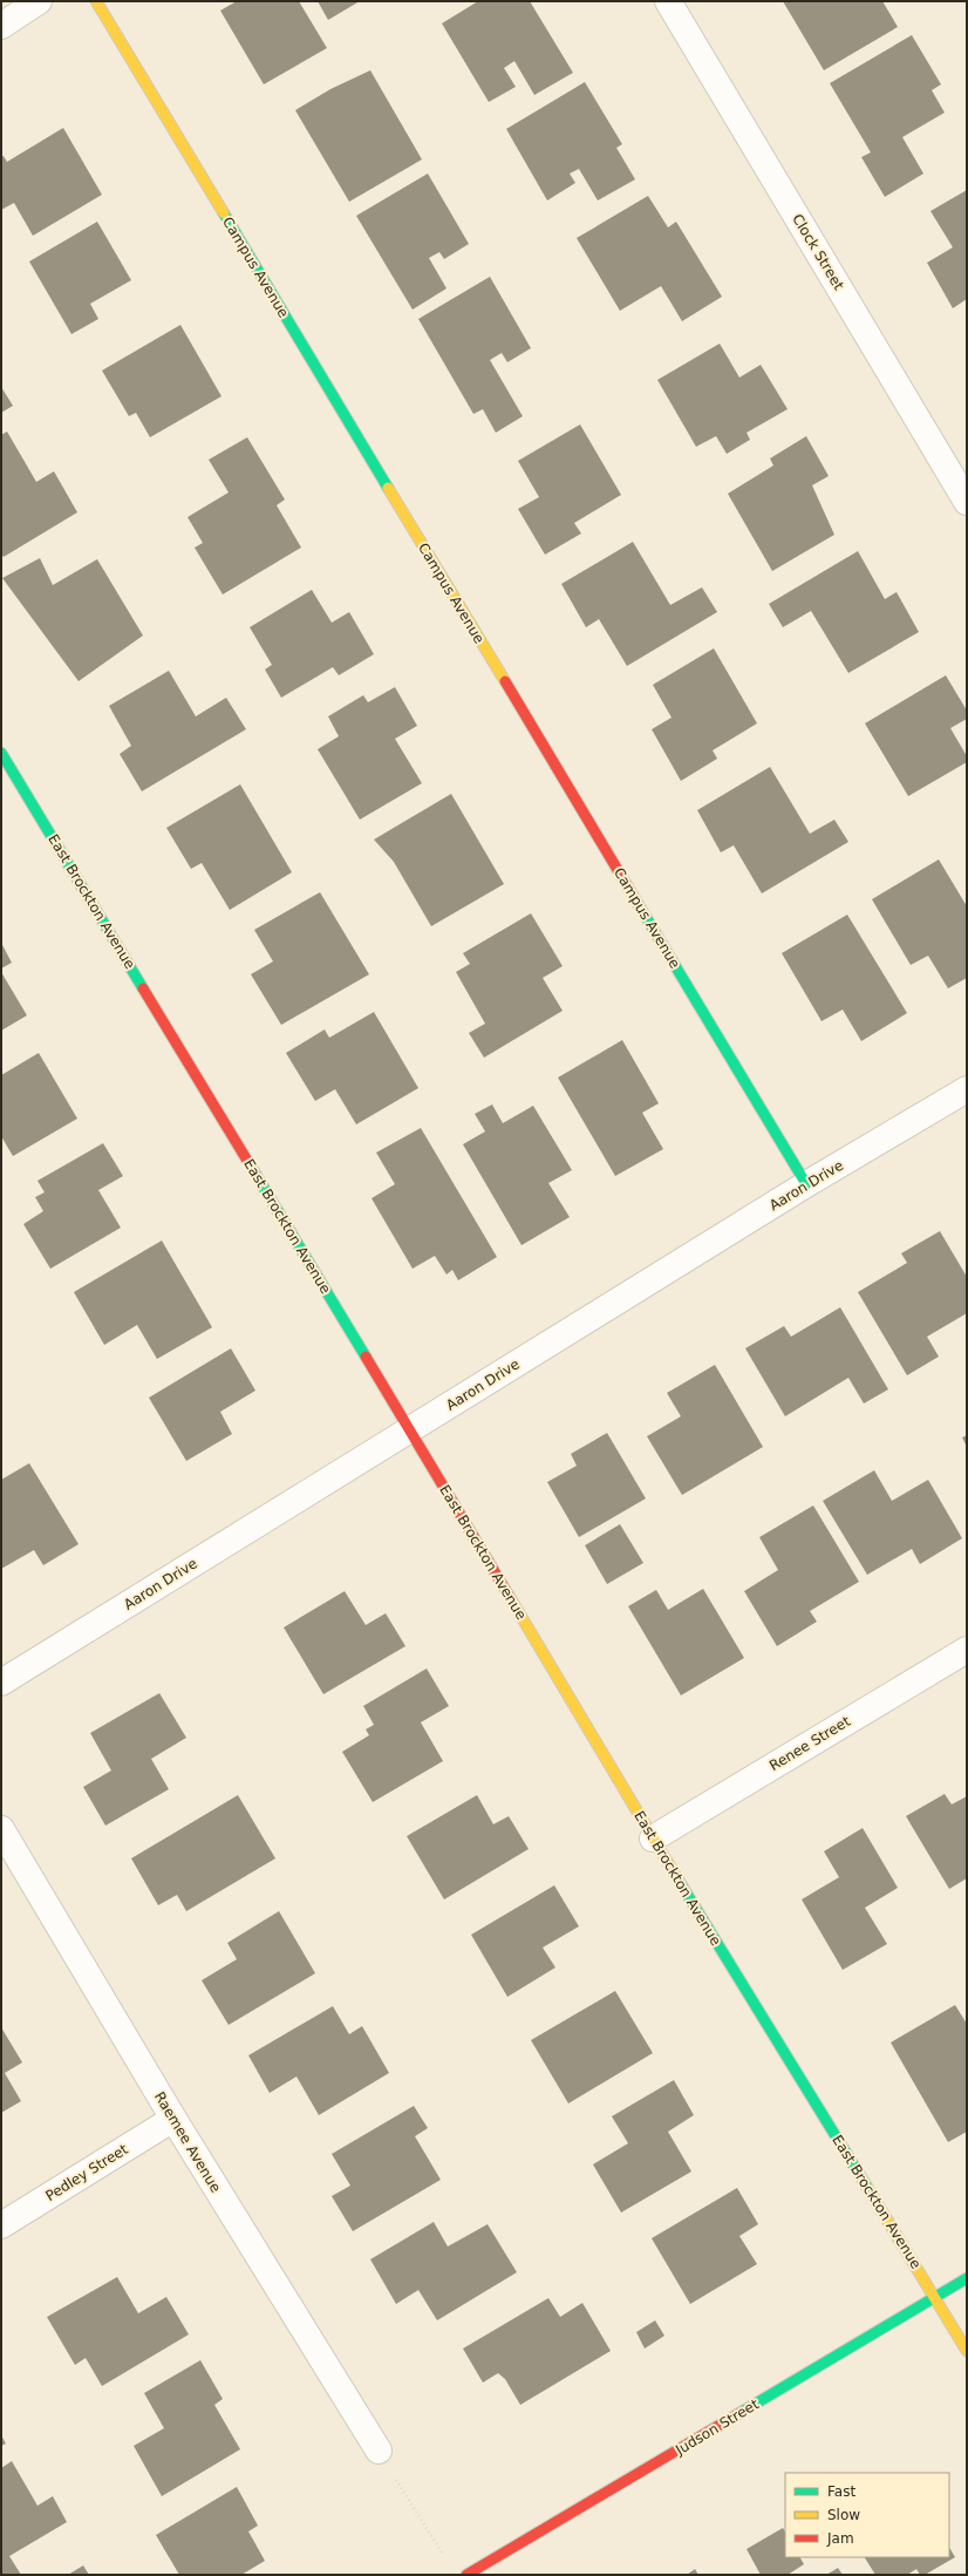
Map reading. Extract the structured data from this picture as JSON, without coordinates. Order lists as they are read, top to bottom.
{
  "streets": {
    "street": [
      "Clock Street",
      "Campus Avenue",
      "East Brockton Avenue",
      "Aaron Drive",
      "Renee Street",
      "Raemee Avenue",
      "Pedley Street",
      "Judson Street"
    ]
  },
  "crossings": [
    ["Campus Avenue", "Aaron Drive"],
    ["East Brockton Avenue", "Aaron Drive"],
    ["East Brockton Avenue", "Renee Street"],
    ["East Brockton Avenue", "Judson Street"],
    ["Raemee Avenue", "Pedley Street"]
  ],
  "legend": ["Fast", "Slow", "Jam"]
}
